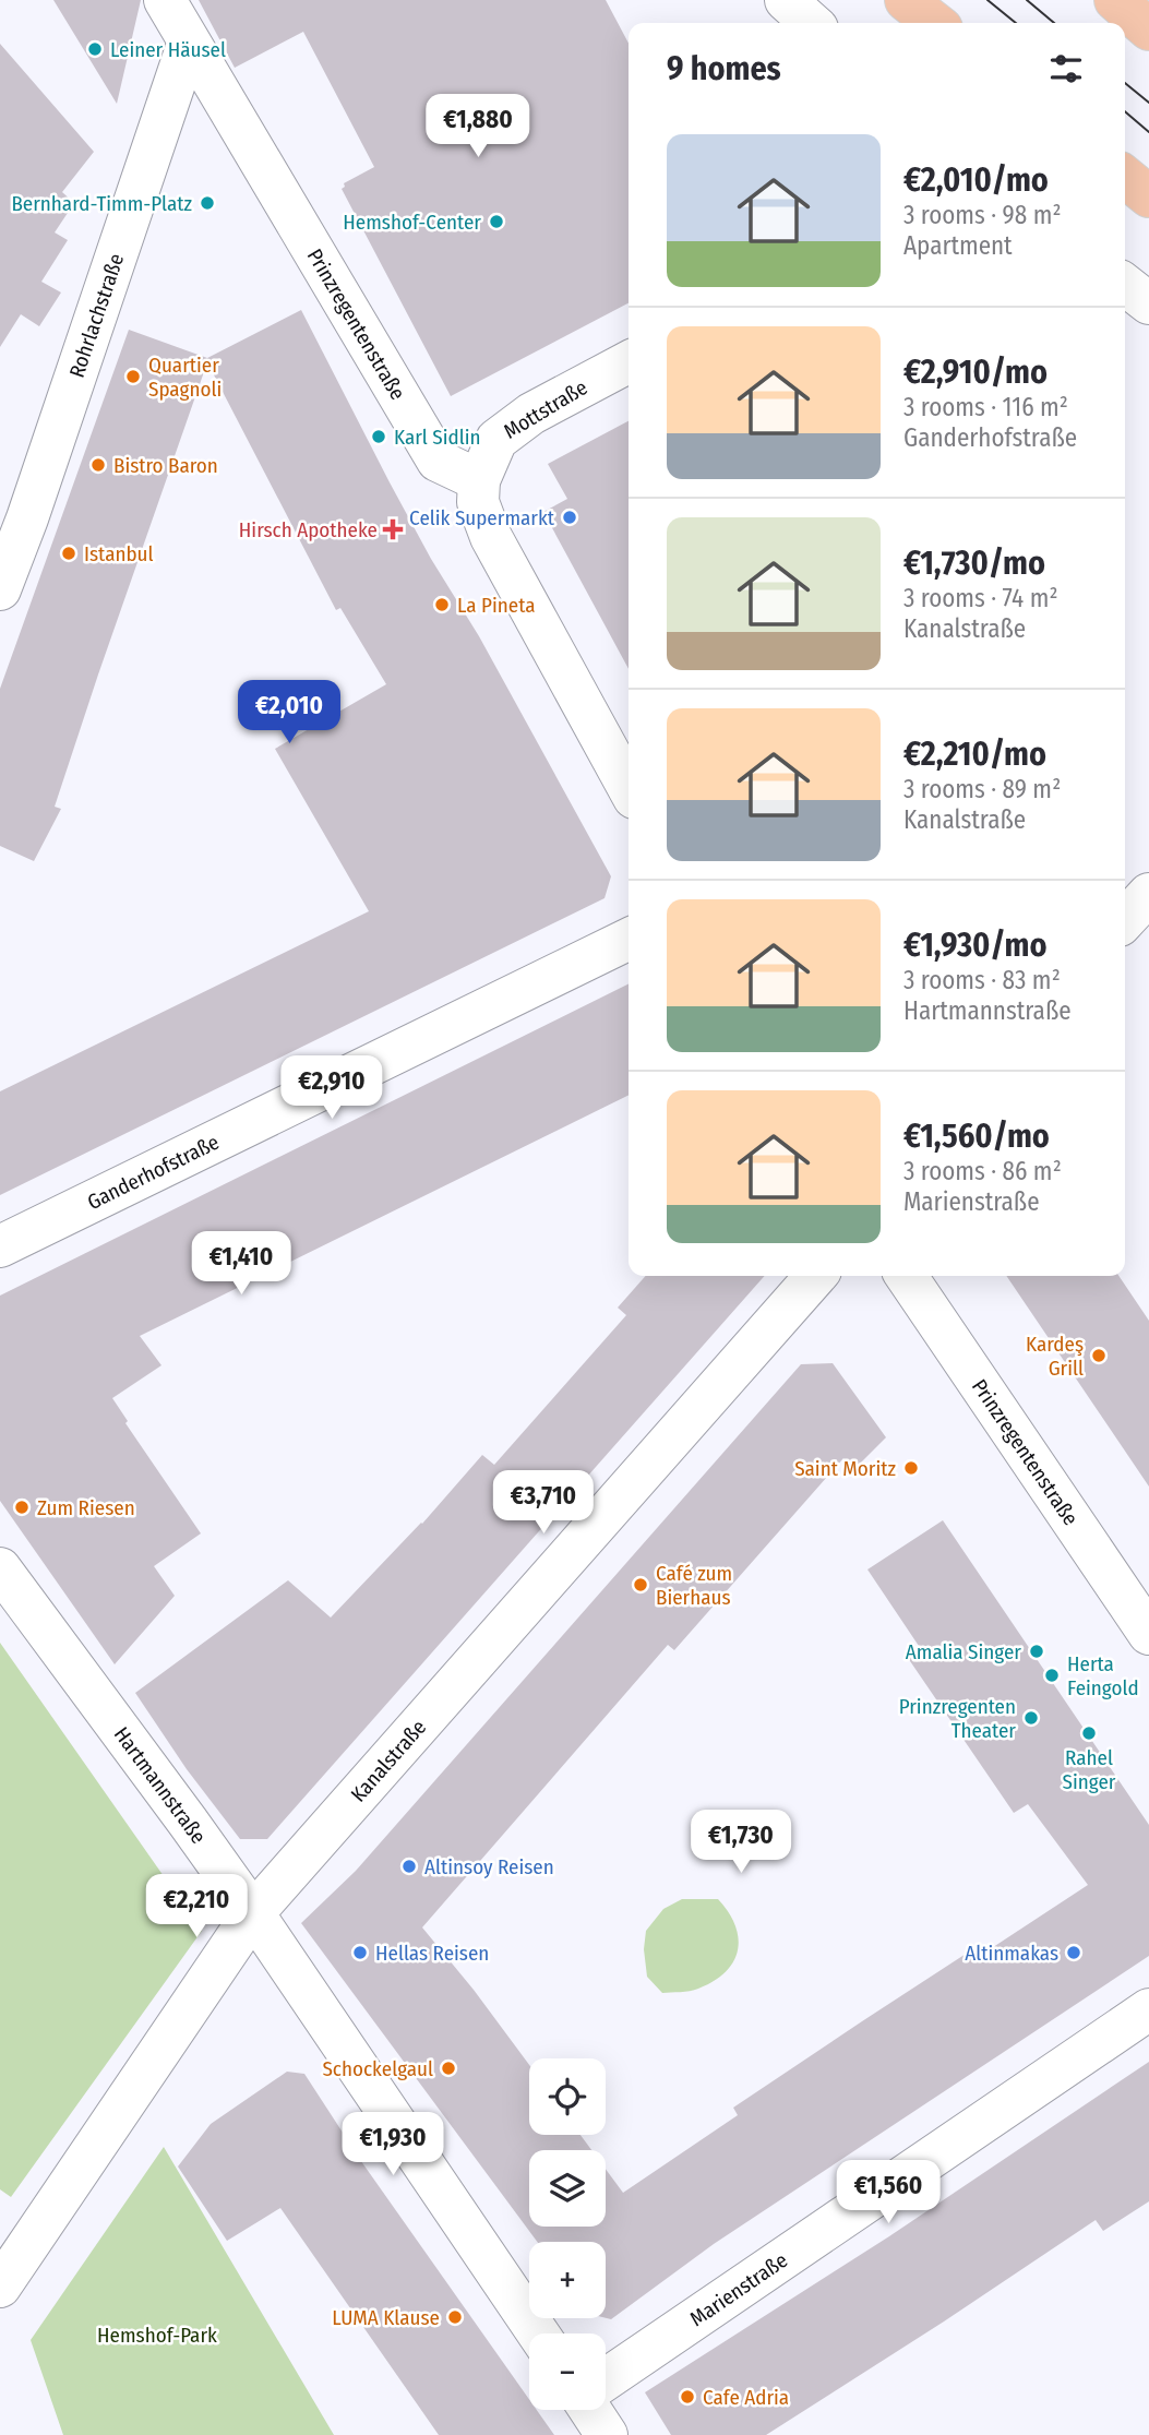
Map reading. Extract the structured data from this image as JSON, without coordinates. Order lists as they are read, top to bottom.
{
  "streets": {
    "street": [
      "Rohrlachstraße",
      "Prinzregentenstraße",
      "Mottstraße",
      "Ganderhofstraße",
      "Kanalstraße",
      "Hartmannstraße",
      "Marienstraße"
    ]
  },
  "crossings": [
    ["Rohrlachstraße", "Prinzregentenstraße"],
    ["Prinzregentenstraße", "Mottstraße"],
    ["Kanalstraße", "Hartmannstraße"]
  ],
  "parks": ["Hemshof-Park"],
  "places": {
    "other": [
      "Leiner Häusel",
      "Bernhard-Timm-Platz",
      "Hemshof-Center",
      "Quartier Spagnoli",
      "Karl Sidlin",
      "Bistro Baron",
      "Celik Supermarkt",
      "Istanbul",
      "La Pineta",
      "Kardeş Grill",
      "Saint Moritz",
      "Zum Riesen",
      "Café zum Bierhaus",
      "Amalia Singer",
      "Herta Feingold",
      "Prinzregenten Theater",
      "Rahel Singer",
      "Altinsoy Reisen",
      "Hellas Reisen",
      "Altinmakas",
      "Schockelgaul",
      "LUMA Klause",
      "Cafe Adria"
    ],
    "health": ["Hirsch Apotheke"]
  },
  "page": {
    "heading": "9 homes",
    "price": [
      "€1,880",
      "€2,010",
      "€2,910",
      "€1,410",
      "€3,710",
      "€1,730",
      "€2,210",
      "€1,930",
      "€1,560"
    ],
    "list": [
      {
        "name": "€2,010/mo",
        "note": "3 rooms · 98 m² · Apartment"
      },
      {
        "name": "€2,910/mo",
        "note": "3 rooms · 116 m² · Ganderhofstraße"
      },
      {
        "name": "€1,730/mo",
        "note": "3 rooms · 74 m² · Kanalstraße"
      },
      {
        "name": "€2,210/mo",
        "note": "3 rooms · 89 m² · Kanalstraße"
      },
      {
        "name": "€1,930/mo",
        "note": "3 rooms · 83 m² · Hartmannstraße"
      },
      {
        "name": "€1,560/mo",
        "note": "3 rooms · 86 m² · Marienstraße"
      }
    ],
    "map_buttons": ["+", "−"]
  }
}
